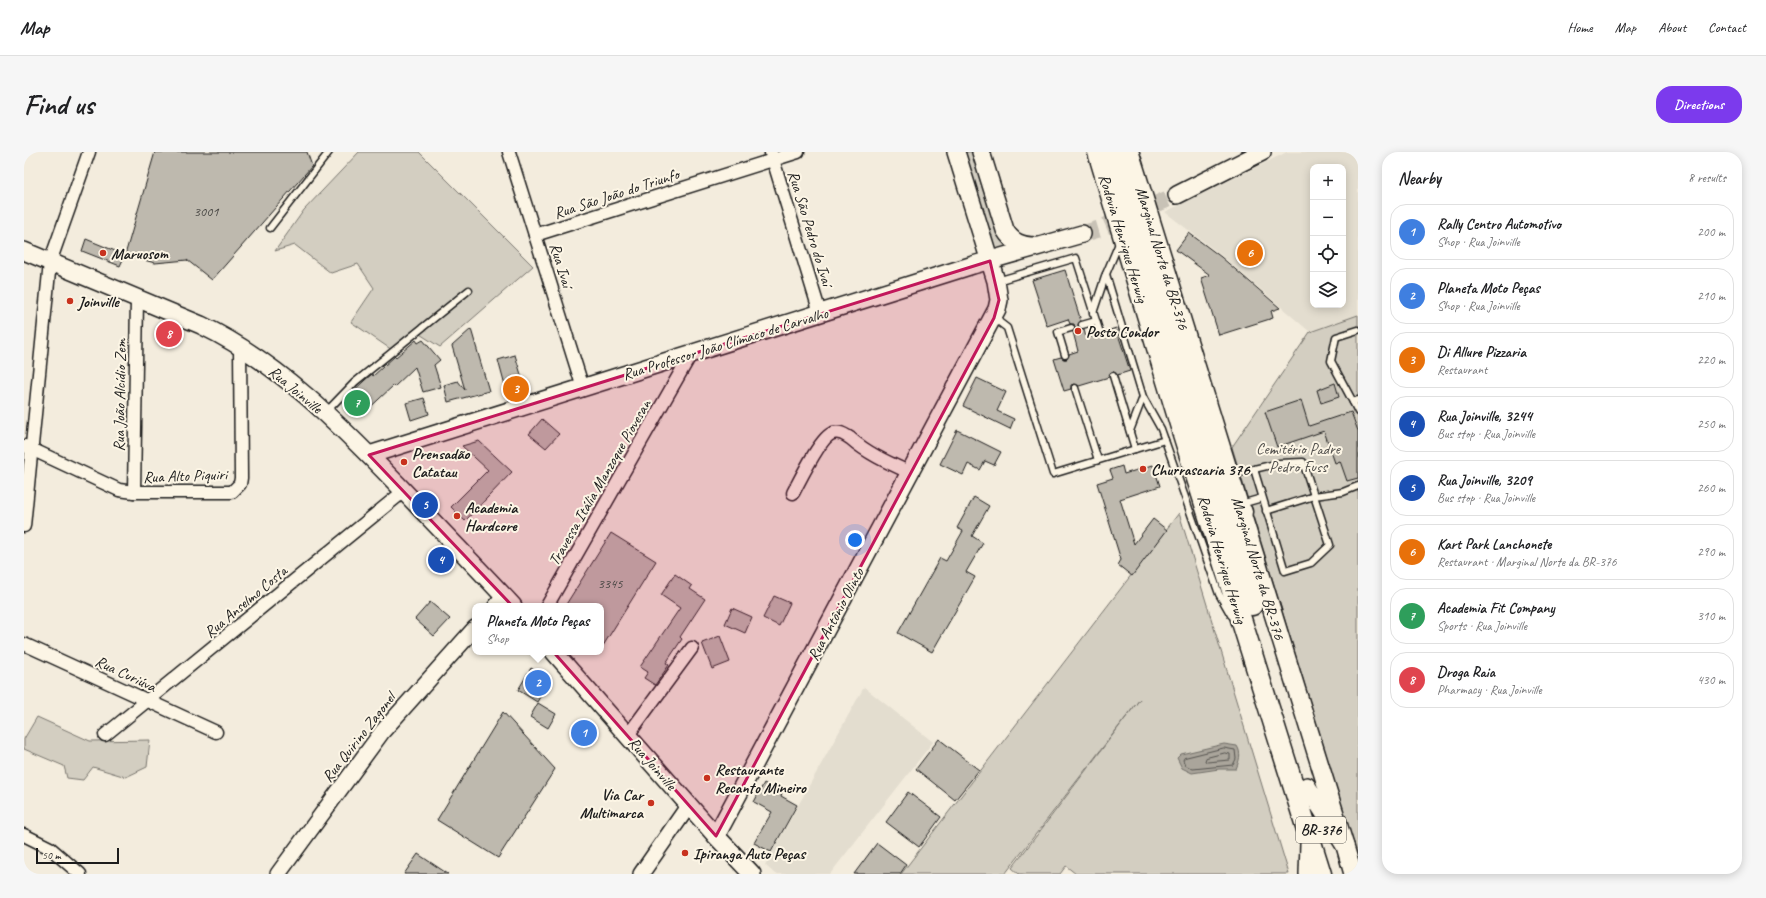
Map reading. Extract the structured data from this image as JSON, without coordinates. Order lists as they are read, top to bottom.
{
  "streets": {
    "highway": ["Rodovia Henrique Herwig", "BR-376"],
    "main road": [
      "Marginal Norte da BR-376",
      "Rua Professor João Clímaco de Carvalho",
      "Rua Joinville",
      "Rua Antônio Olinto"
    ],
    "street": [
      "Rua São João do Triunfo",
      "Rua São Pedro do Ivaí",
      "Rua Ivaí",
      "Rua João Alcídio Zem",
      "Rua Alto Piquiri",
      "Travessa Itália Manzoque Piovesan",
      "Rua Anselmo Costa",
      "Rua Curiúva",
      "Rua Quirino Zagonel"
    ]
  },
  "crossings": [
    ["Rua São João do Triunfo", "Rua São Pedro do Ivaí"],
    ["Rua São João do Triunfo", "Rua Ivaí"],
    ["Rua São Pedro do Ivaí", "Rua Professor João Clímaco de Carvalho"],
    ["Rodovia Henrique Herwig", "Marginal Norte da BR-376"],
    ["Rodovia Henrique Herwig", "BR-376"],
    ["Rua Ivaí", "Rua Professor João Clímaco de Carvalho"],
    ["Rua Professor João Clímaco de Carvalho", "Rua Joinville"],
    ["Rua Professor João Clímaco de Carvalho", "Travessa Itália Manzoque Piovesan"],
    ["Rua Professor João Clímaco de Carvalho", "Rua Antônio Olinto"],
    ["Rua Joinville", "Rua João Alcídio Zem"],
    ["Rua Joinville", "Rua Alto Piquiri"],
    ["Rua Joinville", "Rua Anselmo Costa"],
    ["Rua Joinville", "Rua Antônio Olinto"],
    ["Rua João Alcídio Zem", "Rua Alto Piquiri"],
    ["Rua Anselmo Costa", "Rua Curiúva"]
  ],
  "parks": ["Cemitério Padre Pedro Fuss"],
  "places": [
    "Maruosom",
    "Joinville",
    "Posto Condor",
    "Prensadão Catatau",
    "Churrascaria 376",
    "Academia Hardcore",
    "Restaurante Recanto Mineiro",
    "Via Car Multimarca",
    "Ipiranga Auto Peças"
  ],
  "house_numbers": ["3001", "3345"],
  "scale_bar": "50 m",
  "page": {
    "header": "Map",
    "nav": [
      "Home",
      "Map",
      "About",
      "Contact"
    ],
    "buttons": "Directions",
    "title": "Find us",
    "heading": ["Nearby", "8 results"],
    "map_buttons": ["+", "−"],
    "list": [
      {
        "mark": "1",
        "name": "Rally Centro Automotivo",
        "note": "Shop · Rua Joinville",
        "value": "200 m"
      },
      {
        "mark": "2",
        "name": "Planeta Moto Peças",
        "note": "Shop · Rua Joinville",
        "value": "210 m"
      },
      {
        "mark": "3",
        "name": "Di Allure Pizzaria",
        "note": "Restaurant",
        "value": "220 m"
      },
      {
        "mark": "4",
        "name": "Rua Joinville, 3244",
        "note": "Bus stop · Rua Joinville",
        "value": "250 m"
      },
      {
        "mark": "5",
        "name": "Rua Joinville, 3209",
        "note": "Bus stop · Rua Joinville",
        "value": "260 m"
      },
      {
        "mark": "6",
        "name": "Kart Park Lanchonete",
        "note": "Restaurant · Marginal Norte da BR-376",
        "value": "290 m"
      },
      {
        "mark": "7",
        "name": "Academia Fit Company",
        "note": "Sports · Rua Joinville",
        "value": "310 m"
      },
      {
        "mark": "8",
        "name": "Droga Raia",
        "note": "Pharmacy · Rua Joinville",
        "value": "430 m"
      }
    ],
    "pins": [
      "6",
      "8",
      "3",
      "7",
      "5",
      "4",
      "2",
      "1"
    ],
    "popup": ["Planeta Moto Peças", "Shop"],
    "scale": "50 m"
  }
}
